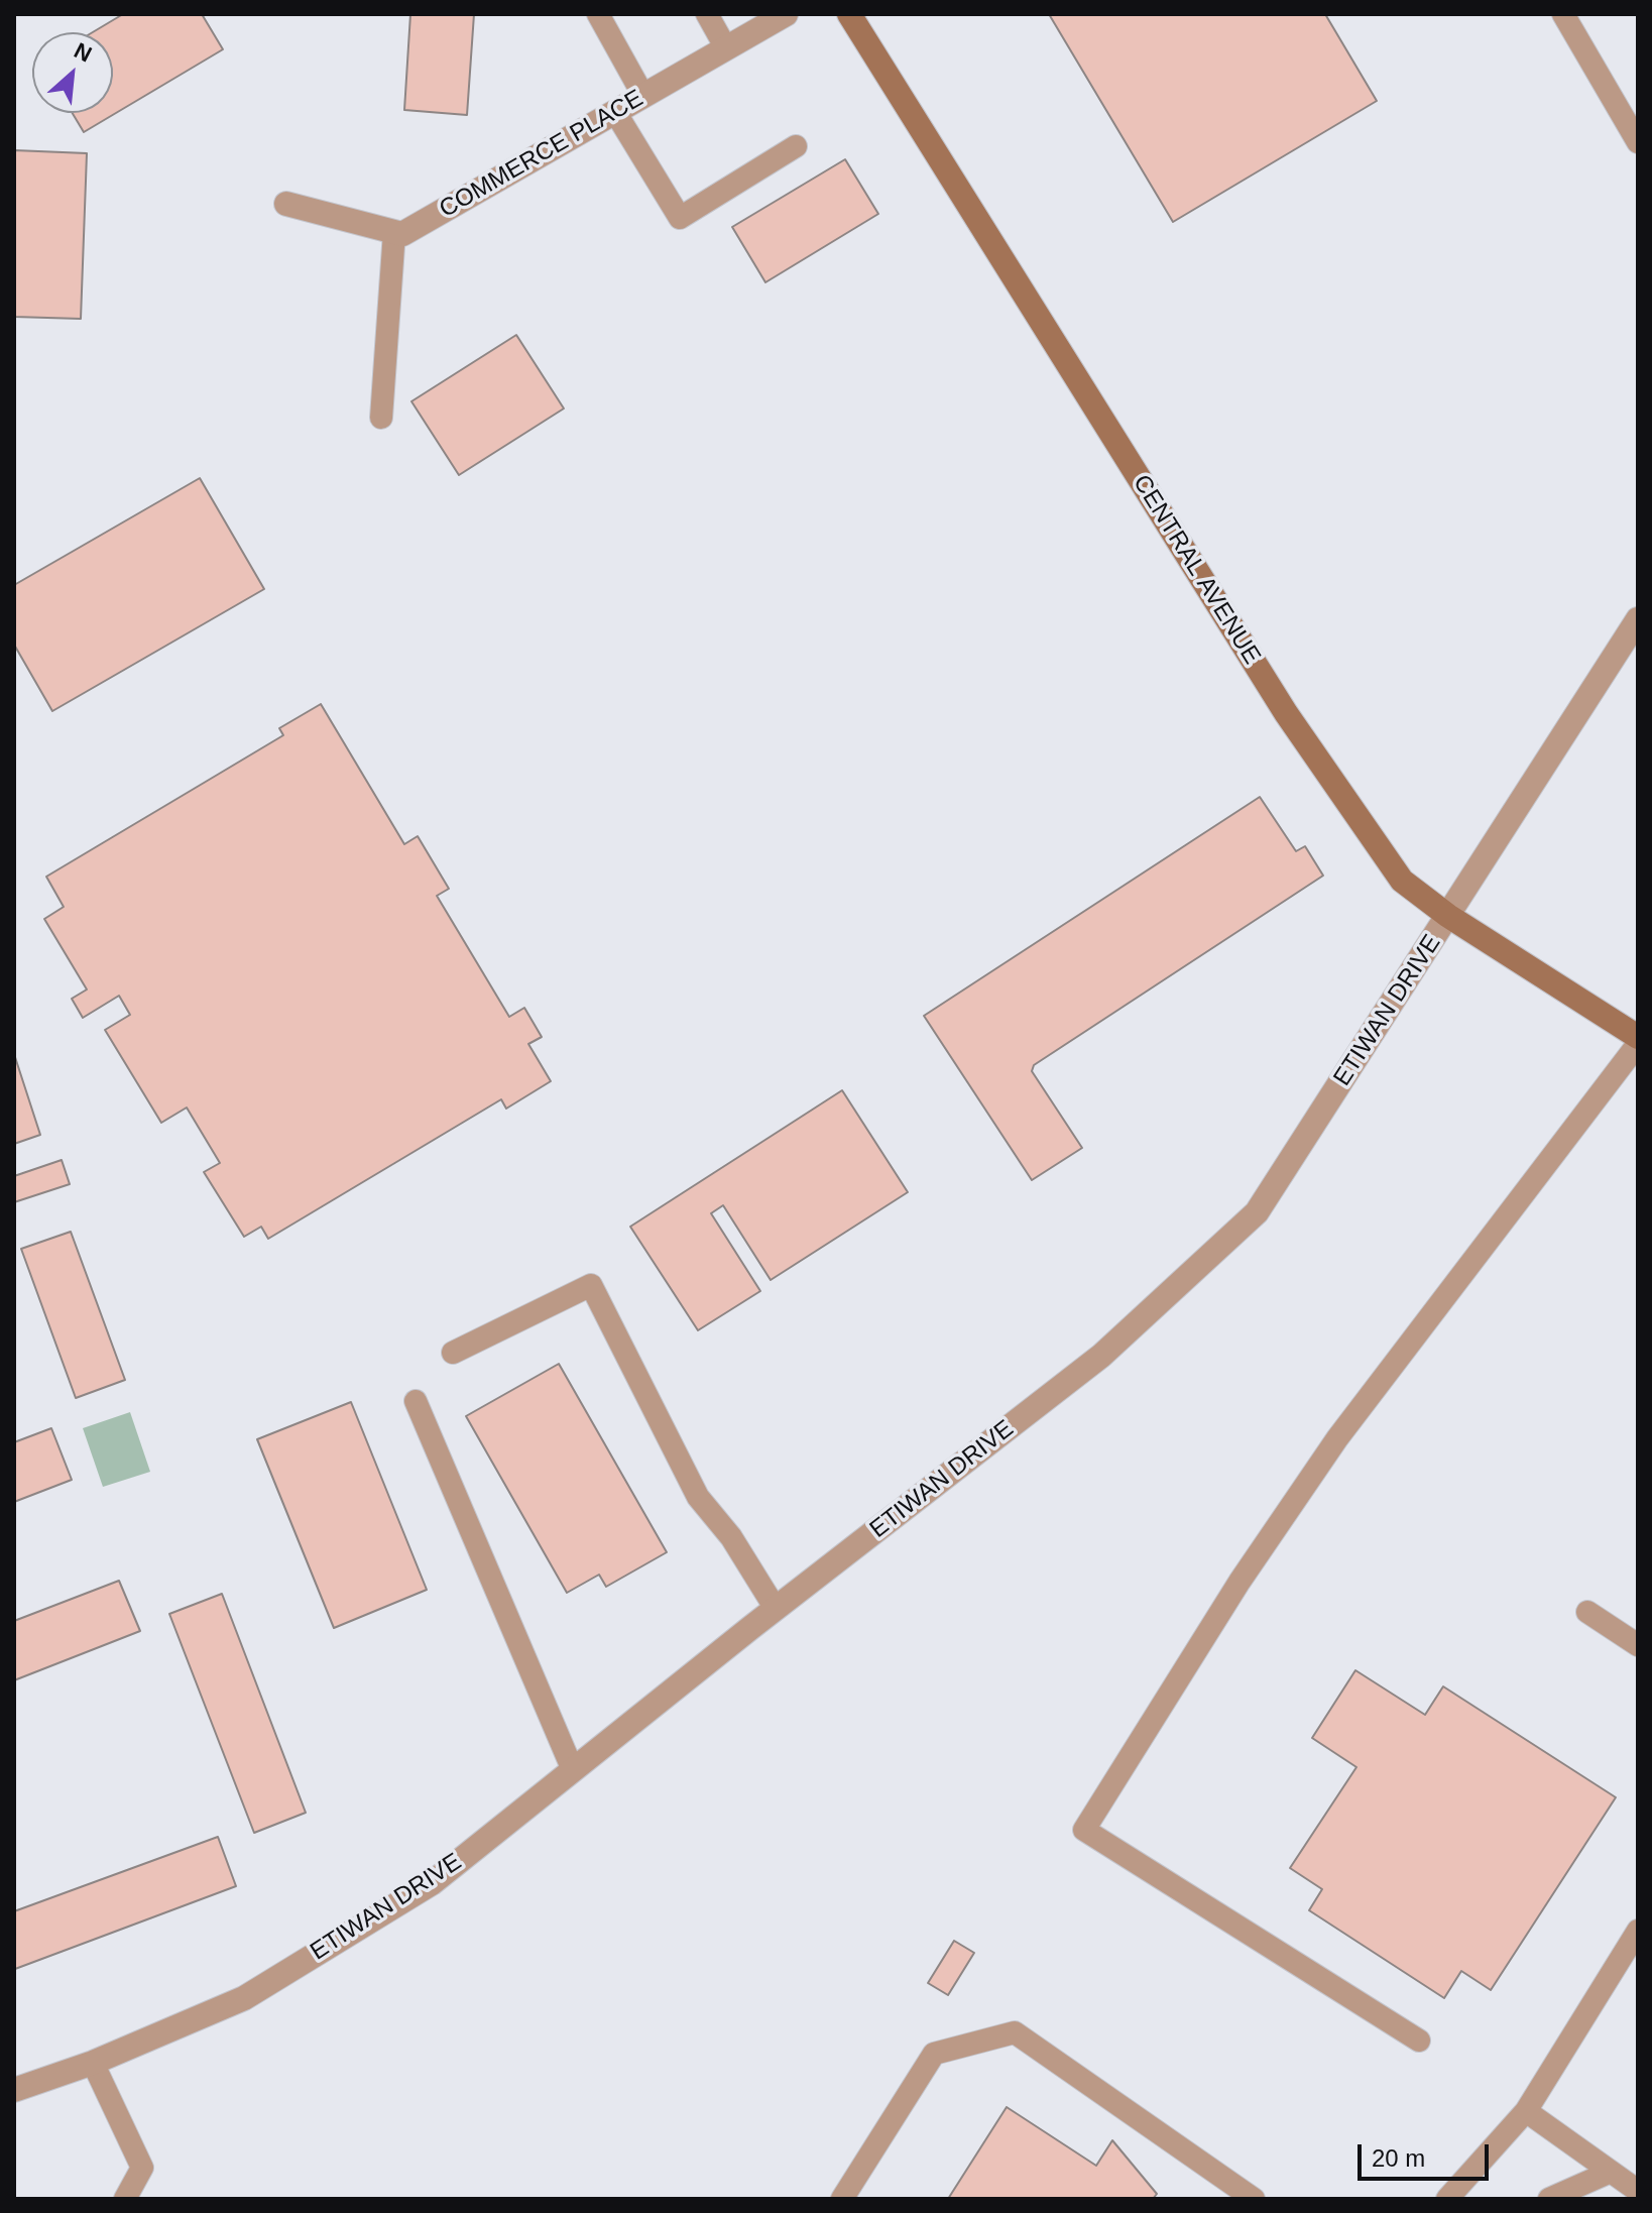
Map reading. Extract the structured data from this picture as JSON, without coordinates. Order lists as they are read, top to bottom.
{
  "streets": {
    "street": ["COMMERCE PLACE", "CENTRAL AVENUE", "ETIWAN DRIVE"]
  },
  "crossings": [
    ["CENTRAL AVENUE", "ETIWAN DRIVE"]
  ],
  "scale_bar": "20 m",
  "north": "top right"
}
